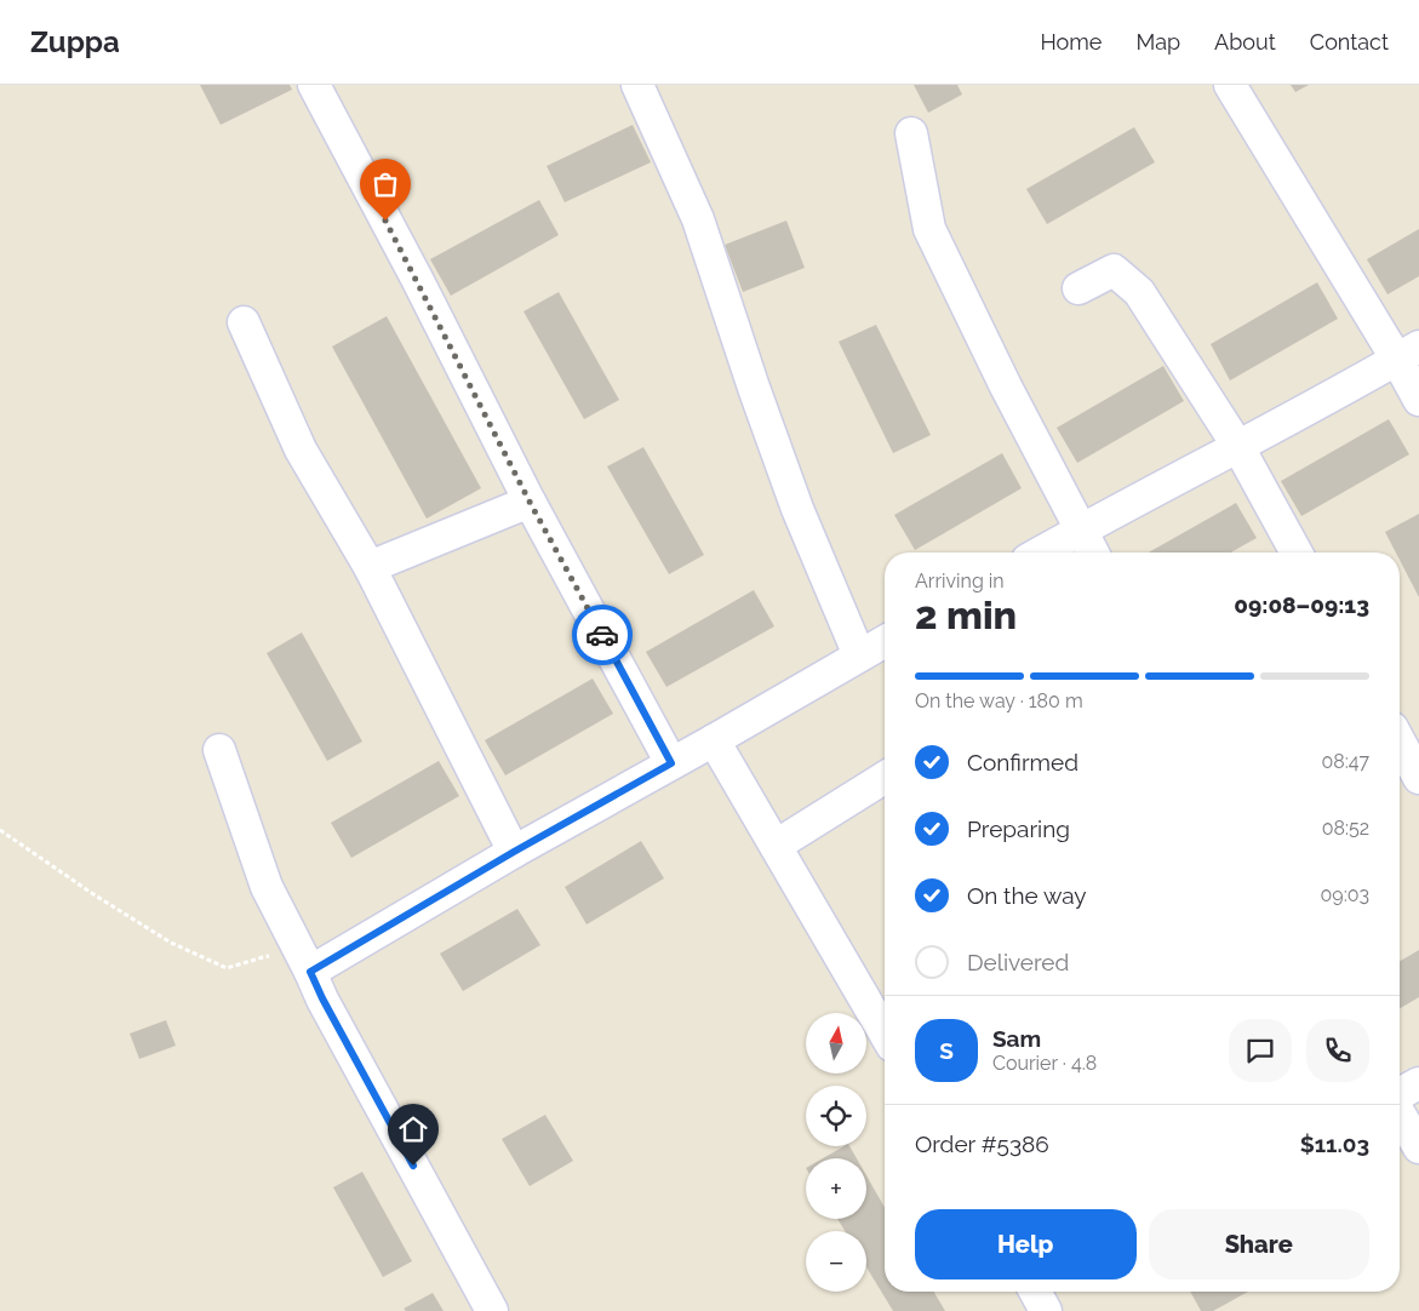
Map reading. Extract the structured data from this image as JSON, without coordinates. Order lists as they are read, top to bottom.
{
  "north": "top",
  "page": {
    "header": "Zuppa",
    "nav": [
      "Home",
      "Map",
      "About",
      "Contact"
    ],
    "heading": ["2 min", "Arriving in", "09:08–09:13"],
    "panel": [
      "Sam",
      "Courier · 4.8",
      "Order #5386",
      "$11.03"
    ],
    "bar": "On the way · 180 m",
    "list": [
      ["Confirmed", "08:47"],
      ["Preparing", "08:52"],
      ["On the way", "09:03"],
      "Delivered"
    ],
    "map_buttons": ["+", "−"],
    "round": "S",
    "buttons": ["Help", "Share"]
  }
}
